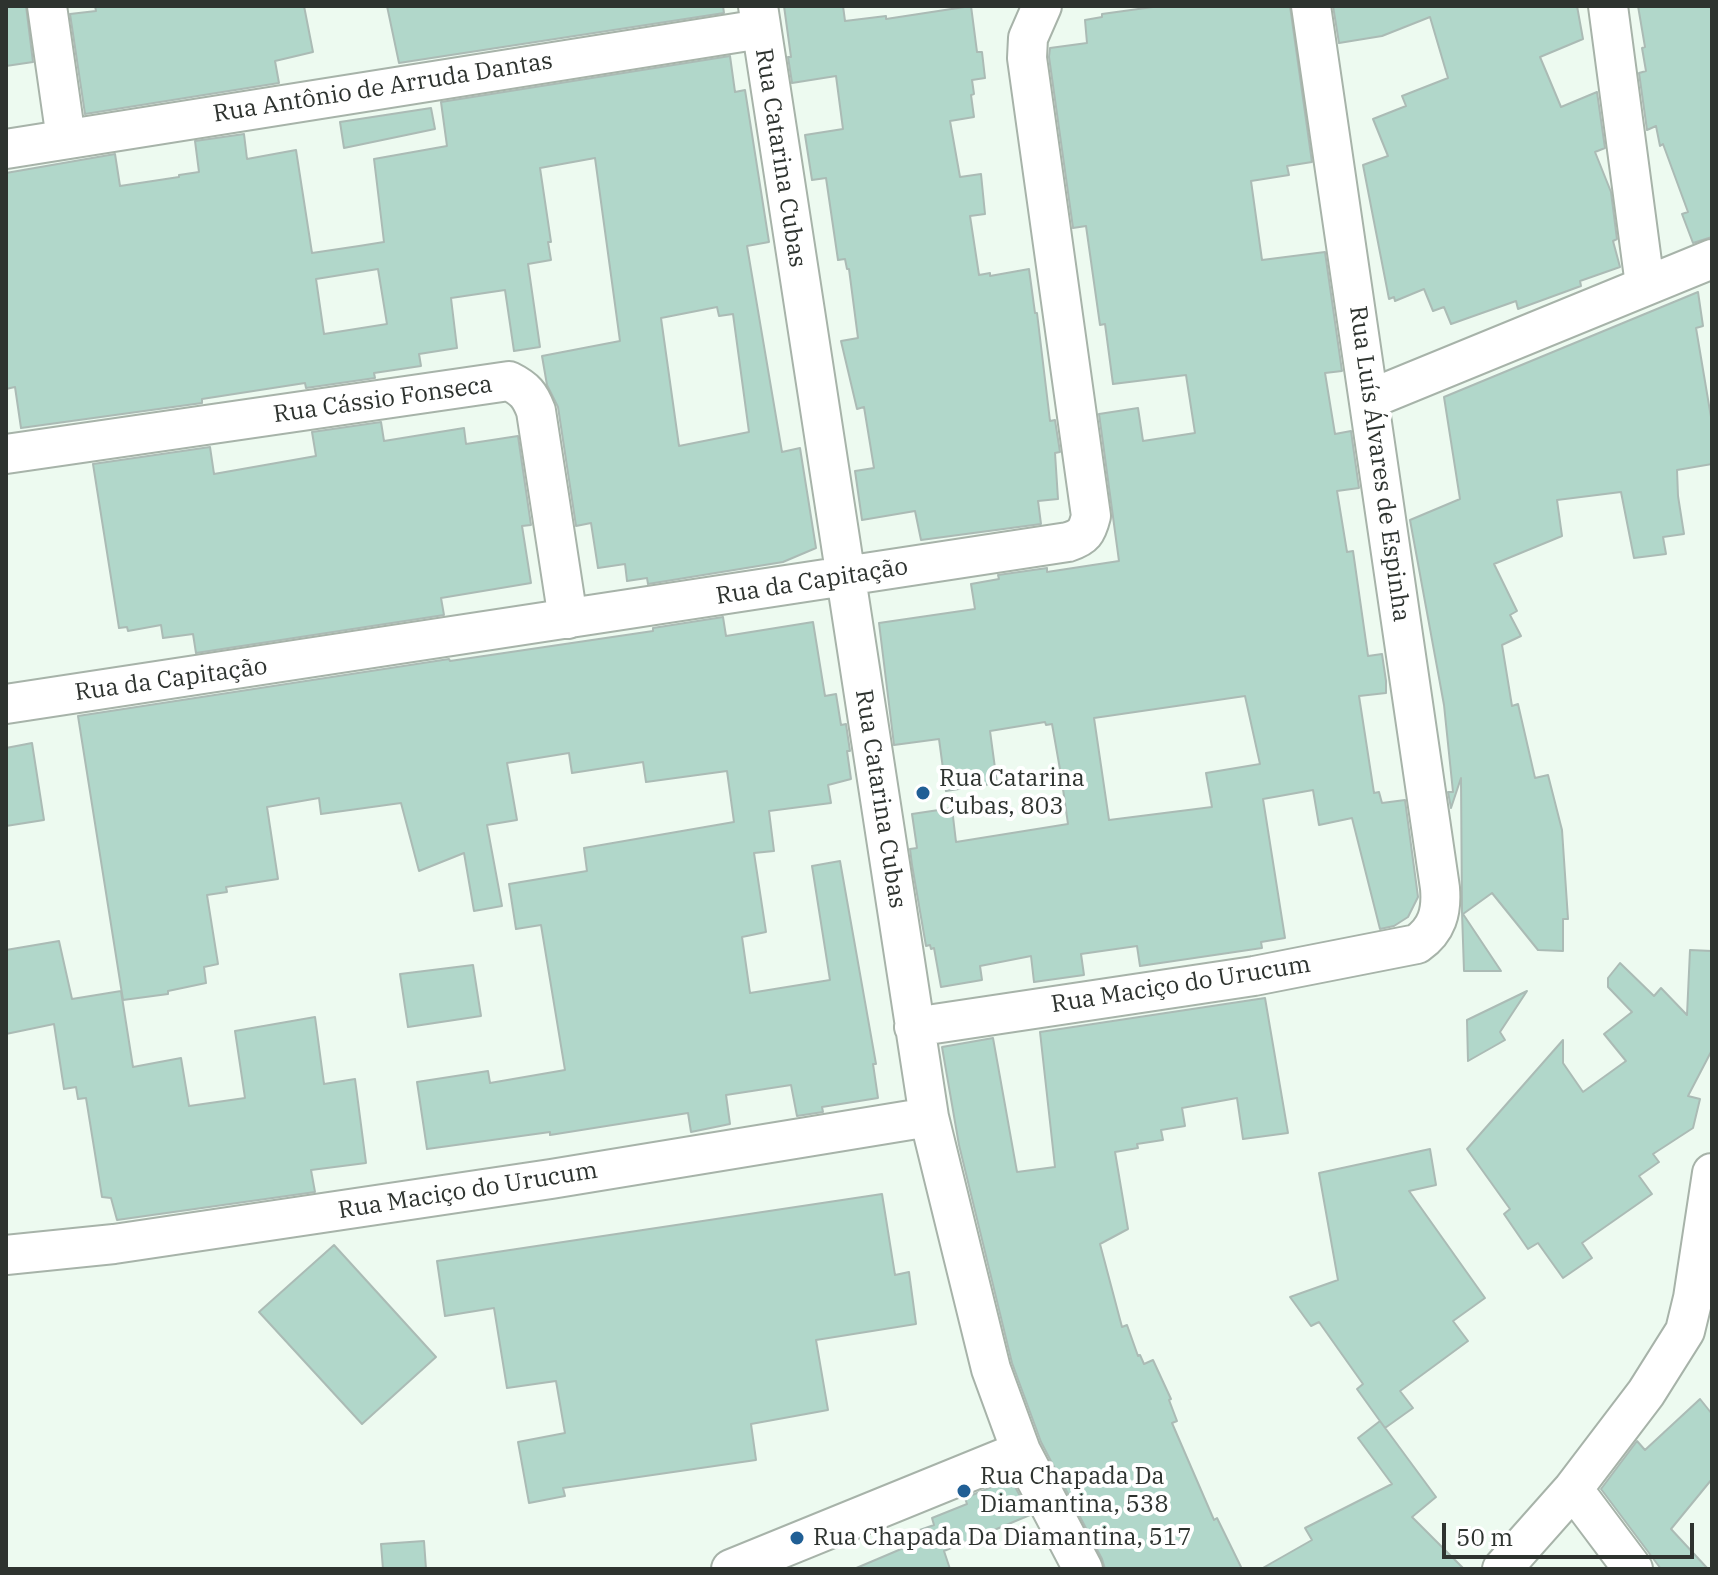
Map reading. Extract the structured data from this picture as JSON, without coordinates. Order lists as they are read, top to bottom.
{
  "streets": {
    "street": [
      "Rua Antônio de Arruda Dantas",
      "Rua Catarina Cubas",
      "Rua Cássio Fonseca",
      "Rua Luís Álvares de Espinha",
      "Rua da Capitação",
      "Rua Maciço do Urucum"
    ]
  },
  "crossings": [
    ["Rua Antônio de Arruda Dantas", "Rua Catarina Cubas"],
    ["Rua Catarina Cubas", "Rua da Capitação"],
    ["Rua Catarina Cubas", "Rua Maciço do Urucum"],
    ["Rua Cássio Fonseca", "Rua da Capitação"],
    ["Rua Luís Álvares de Espinha", "Rua Maciço do Urucum"]
  ],
  "places": ["Rua Catarina Cubas, 803", "Rua Chapada Da Diamantina, 538", "Rua Chapada Da Diamantina, 517"],
  "scale_bar": "50 m"
}
